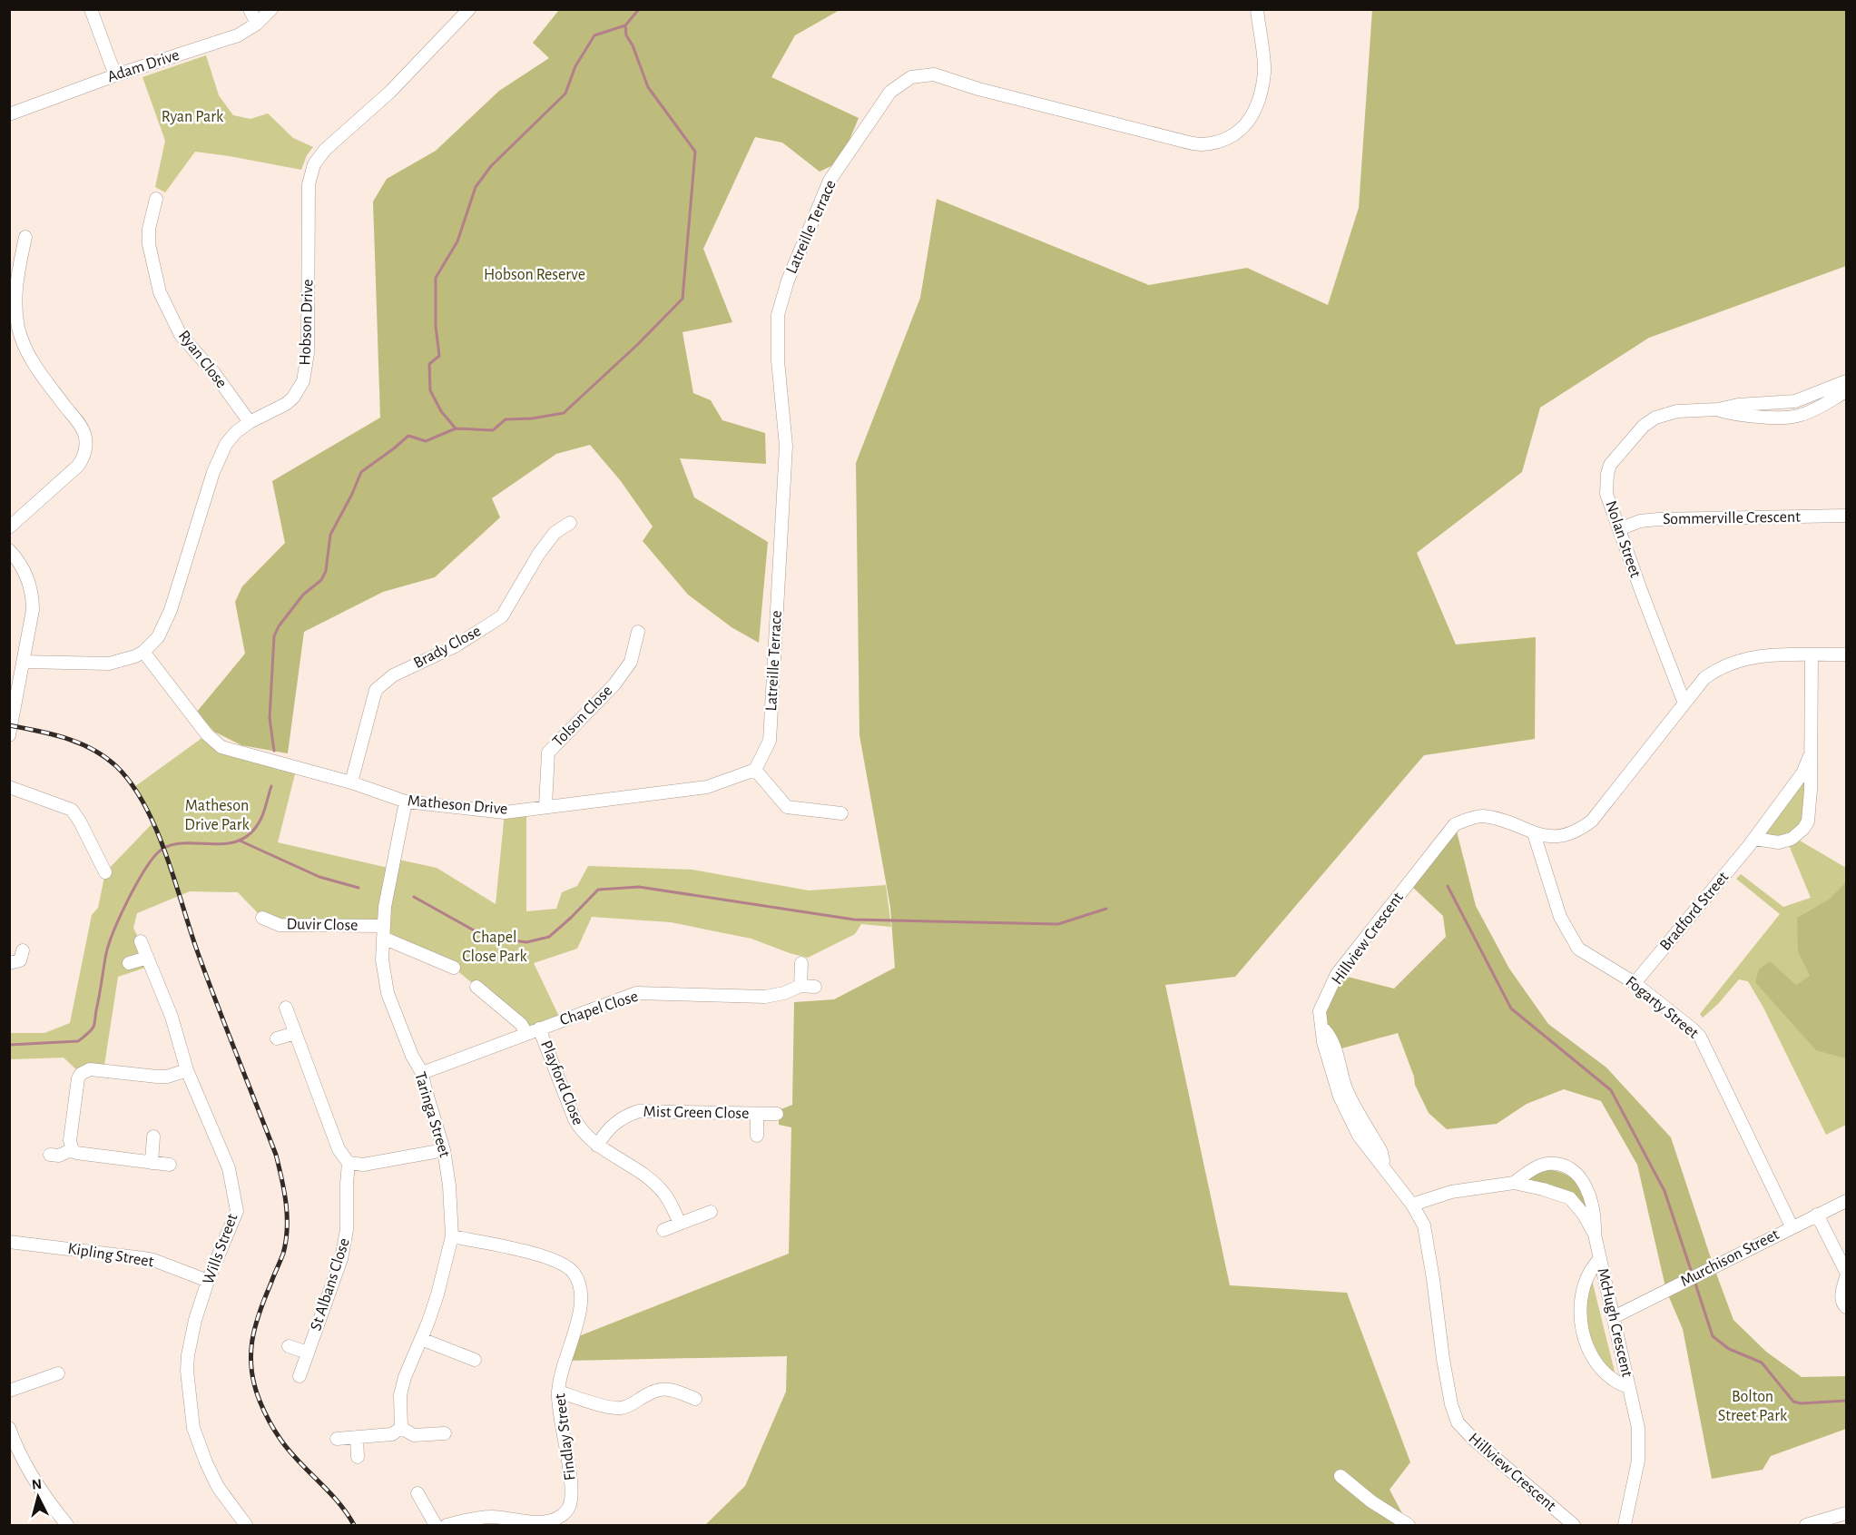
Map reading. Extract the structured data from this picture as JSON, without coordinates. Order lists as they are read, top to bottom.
{
  "streets": {
    "street": [
      "Adam Drive",
      "Latreille Terrace",
      "Hobson Drive",
      "Ryan Close",
      "Sommerville Crescent",
      "Nolan Street",
      "Brady Close",
      "Tolson Close",
      "Matheson Drive",
      "Bradford Street",
      "Duvir Close",
      "Hillview Crescent",
      "Fogarty Street",
      "Chapel Close",
      "Playford Close",
      "Mist Green Close",
      "Taringa Street",
      "Wills Street",
      "Kipling Street",
      "Murchison Street",
      "St Albans Close",
      "McHugh Crescent",
      "Findlay Street"
    ]
  },
  "crossings": [
    ["Latreille Terrace", "Matheson Drive"],
    ["Hobson Drive", "Ryan Close"],
    ["Hobson Drive", "Matheson Drive"],
    ["Sommerville Crescent", "Nolan Street"],
    ["Nolan Street", "Hillview Crescent"],
    ["Brady Close", "Matheson Drive"],
    ["Tolson Close", "Matheson Drive"],
    ["Matheson Drive", "Taringa Street"],
    ["Bradford Street", "Hillview Crescent"],
    ["Bradford Street", "Fogarty Street"],
    ["Duvir Close", "Taringa Street"],
    ["Hillview Crescent", "Fogarty Street"],
    ["Hillview Crescent", "McHugh Crescent"],
    ["Fogarty Street", "Murchison Street"],
    ["Chapel Close", "Playford Close"],
    ["Chapel Close", "Taringa Street"],
    ["Playford Close", "Mist Green Close"],
    ["Taringa Street", "Findlay Street"],
    ["Wills Street", "Kipling Street"],
    ["Murchison Street", "McHugh Crescent"]
  ],
  "parks": [
    "Ryan Park",
    "Hobson Reserve",
    "Matheson Drive Park",
    "Chapel Close Park",
    "Bolton Street Park"
  ],
  "north": "top"
}
